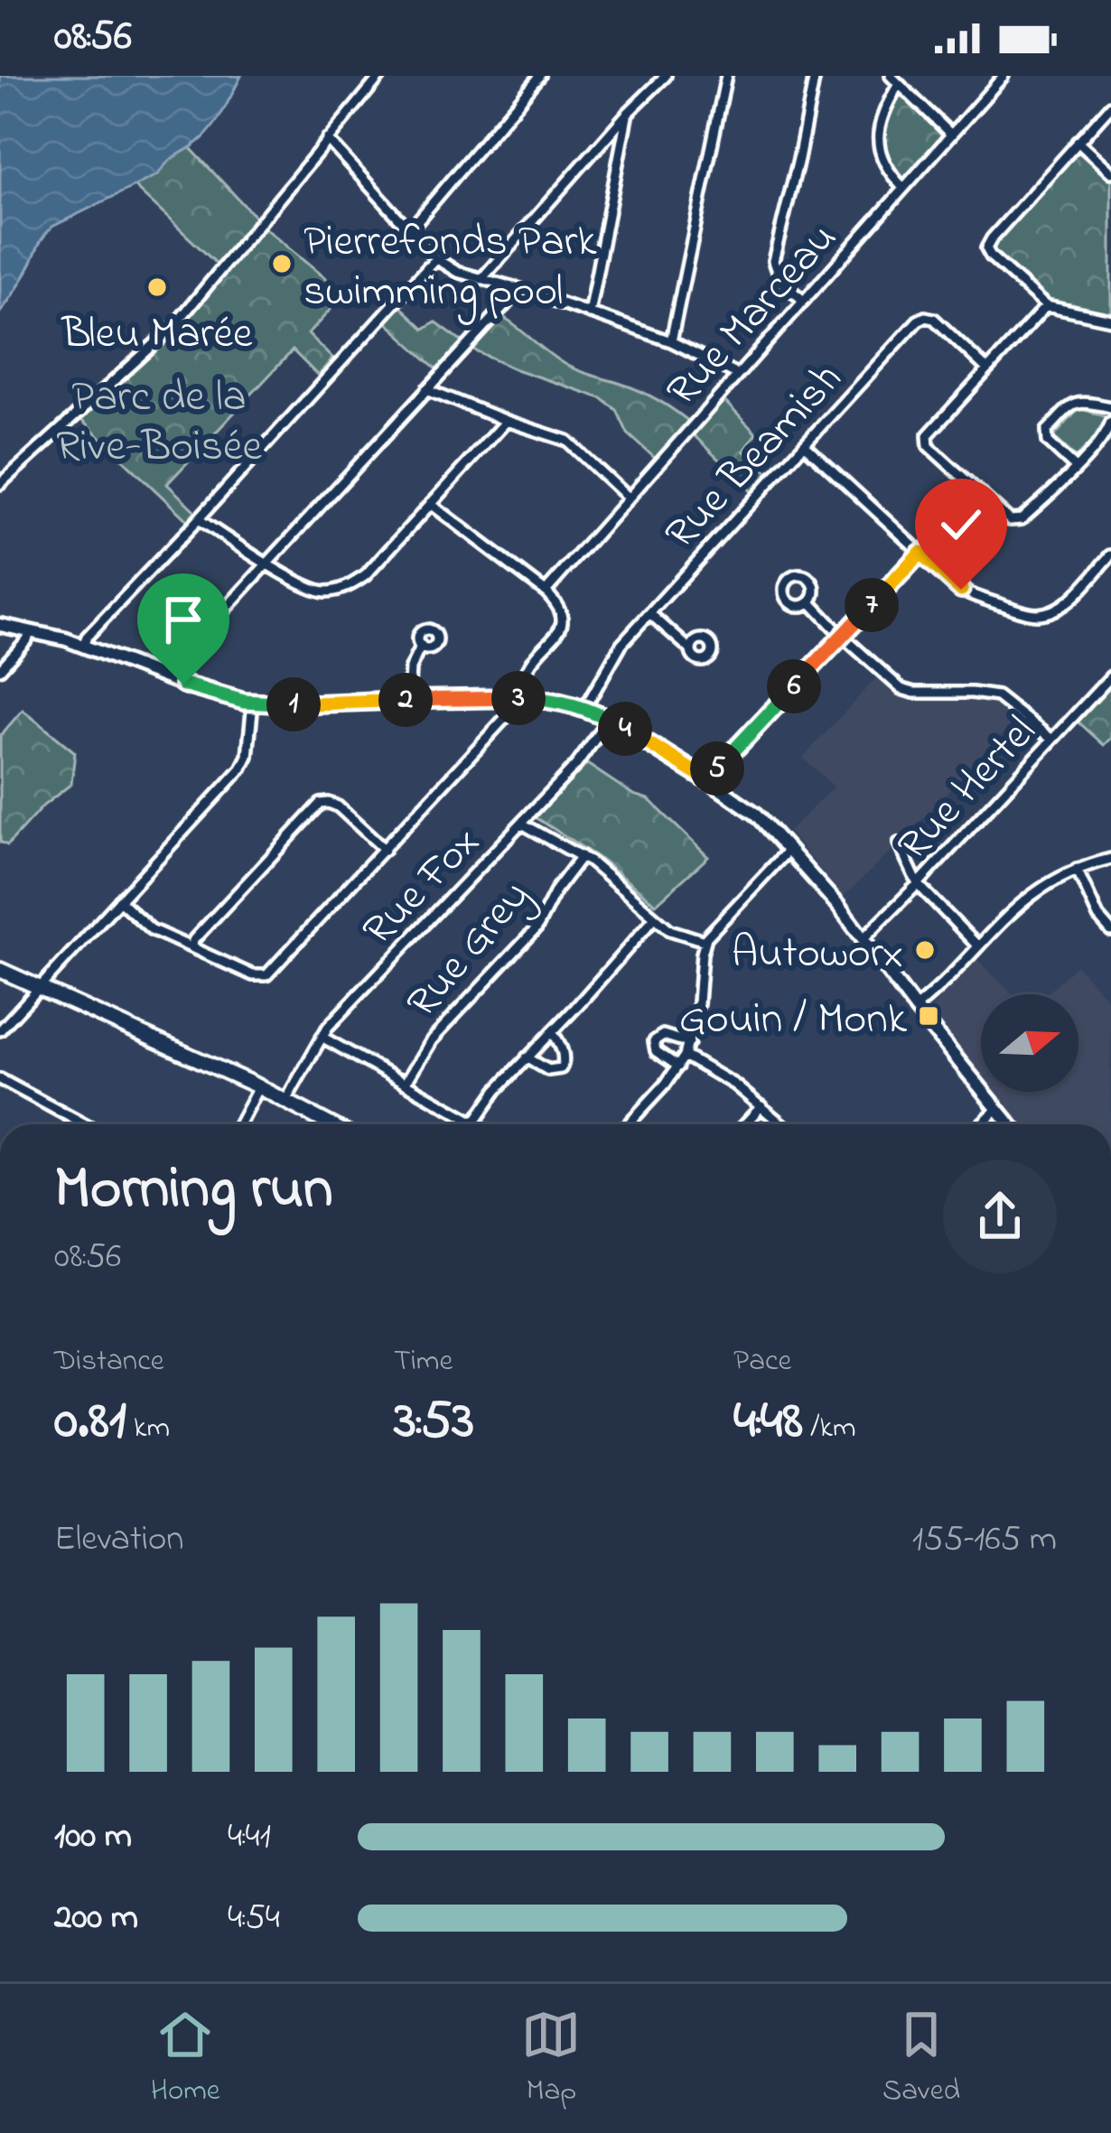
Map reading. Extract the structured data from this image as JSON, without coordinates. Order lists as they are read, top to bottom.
{
  "streets": {
    "street": [
      "Rue Marceau",
      "Rue Beamish",
      "Rue Hertel",
      "Rue Fox",
      "Rue Grey"
    ]
  },
  "parks": ["Parc de la Rive-Boisée"],
  "places": {
    "other": ["Pierrefonds Park swimming pool", "Bleu Marée", "Autoworx"],
    "transit": ["Gouin / Monk"]
  },
  "north": "right",
  "page": {
    "status": "08:56",
    "pins": [
      "7",
      "6",
      "3",
      "2",
      "1",
      "4",
      "5"
    ],
    "heading": ["Morning run", "08:56"],
    "stats": [
      ["Distance", "0.81 km"],
      ["Time", "3:53"],
      ["Pace", "4:48 /km"]
    ],
    "chart": ["Elevation", "155–165 m"],
    "list": [
      {
        "name": "100 m",
        "note": "4:41"
      },
      {
        "name": "200 m",
        "note": "4:54"
      }
    ],
    "tabs": ["Home", "Map", "Saved"]
  }
}
